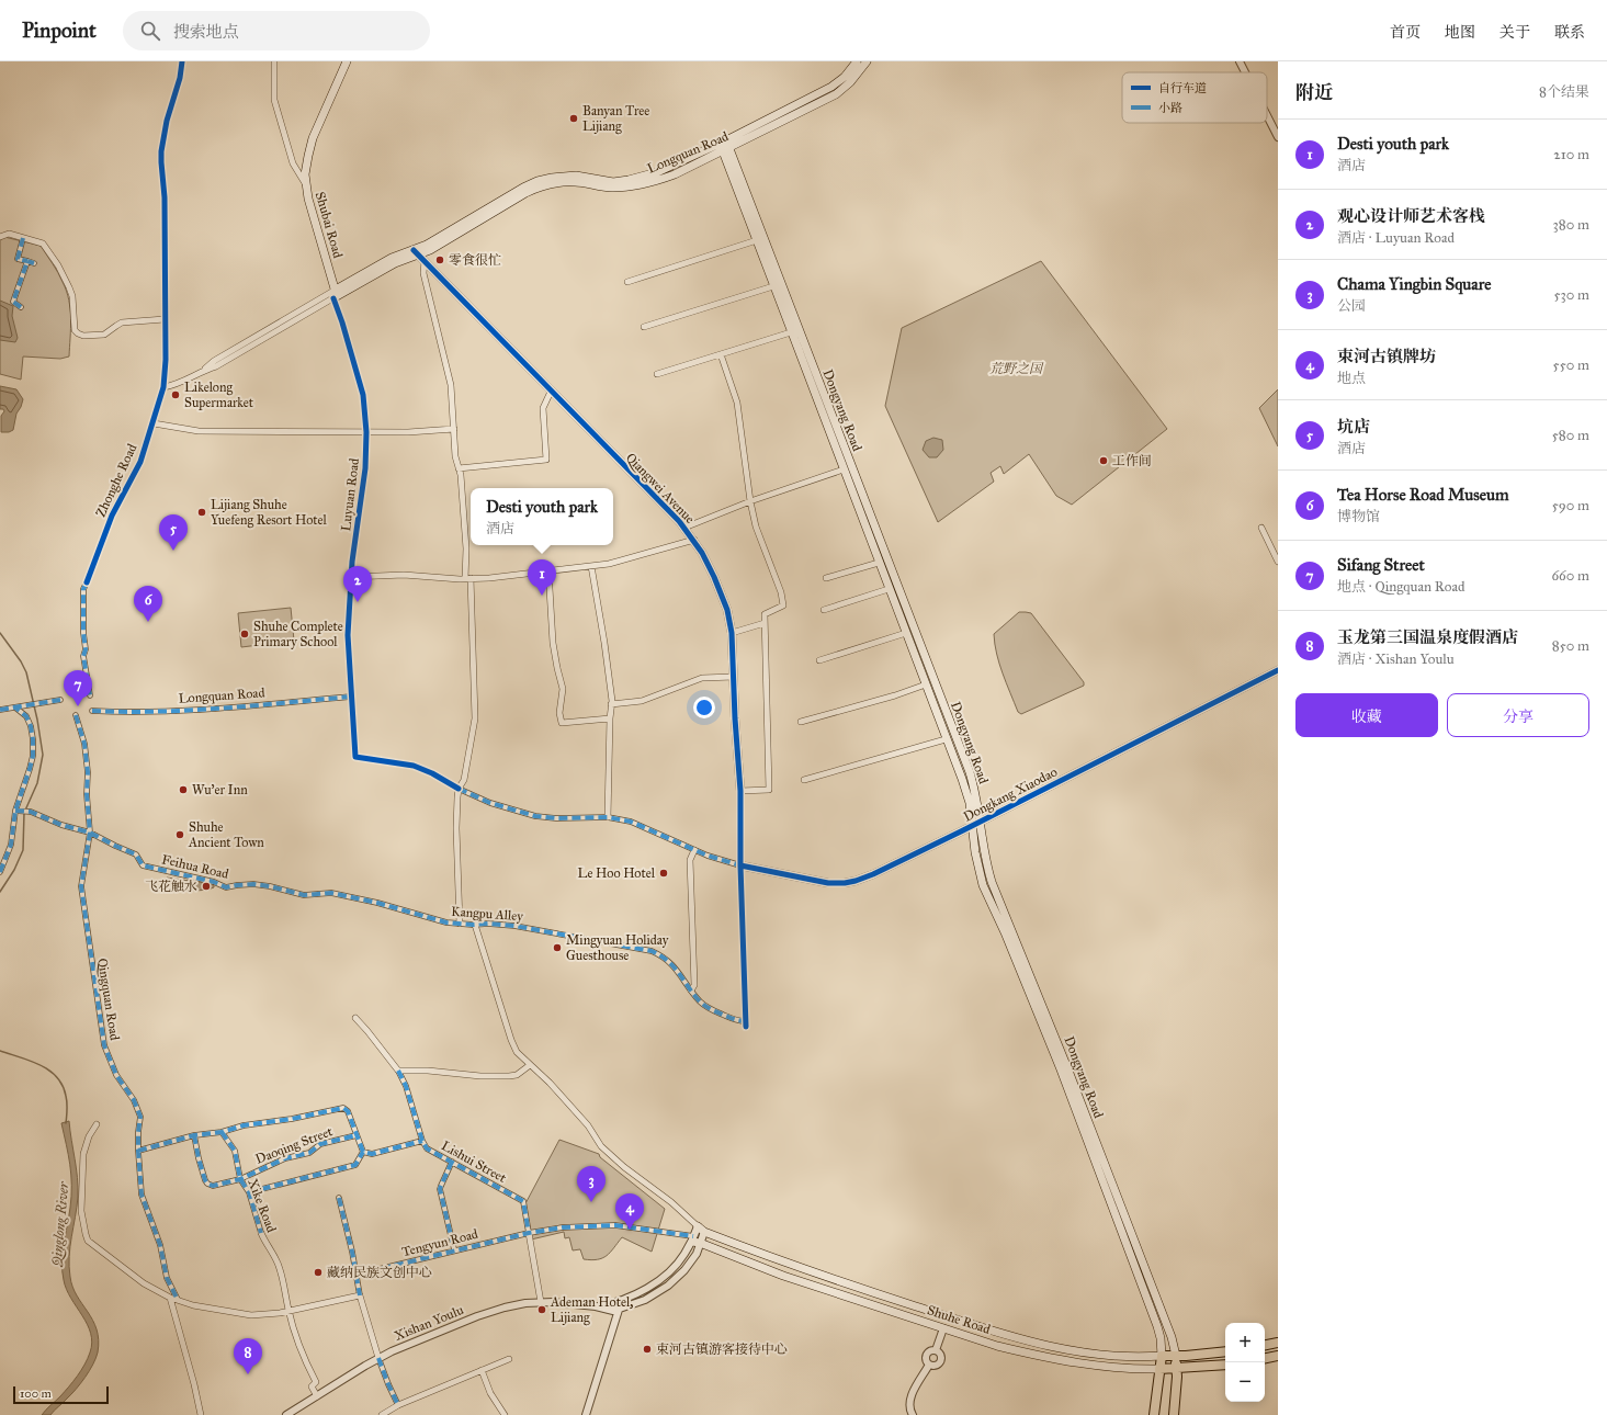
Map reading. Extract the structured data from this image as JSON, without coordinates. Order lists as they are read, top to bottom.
{
  "streets": {
    "main road": [
      "Longquan Road",
      "Shubai Road",
      "Dongyang Road",
      "Shuhe Road"
    ],
    "street": [
      "Zhonghe Road",
      "Qiangwei Avenue",
      "Luyuan Road",
      "Dongkang Xiaodao",
      "Feihua Road",
      "Kangpu Alley",
      "Qingquan Road",
      "Daoqing Street",
      "Lishui Street",
      "Xike Road",
      "Tengyun Road",
      "Xishan Youlu"
    ]
  },
  "crossings": [
    ["Longquan Road", "Shubai Road"],
    ["Longquan Road", "Dongyang Road"],
    ["Longquan Road", "Qiangwei Avenue"],
    ["Longquan Road", "Luyuan Road"],
    ["Shubai Road", "Luyuan Road"],
    ["Dongyang Road", "Dongkang Xiaodao"],
    ["Dongyang Road", "Shuhe Road"],
    ["Qiangwei Avenue", "Dongkang Xiaodao"],
    ["Luyuan Road", "Dongkang Xiaodao"],
    ["Feihua Road", "Kangpu Alley"],
    ["Feihua Road", "Qingquan Road"],
    ["Daoqing Street", "Xike Road"],
    ["Lishui Street", "Tengyun Road"],
    ["Xike Road", "Xishan Youlu"],
    ["Tengyun Road", "Shuhe Road"]
  ],
  "water": ["Qinglong River"],
  "parks": ["荒野之国"],
  "places": [
    "Banyan Tree Lijiang",
    "零食很忙",
    "Likelong Supermarket",
    "工作间",
    "Lijiang Shuhe Yuefeng Resort Hotel",
    "Shuhe Complete Primary School",
    "Wu'er Inn",
    "Shuhe Ancient Town",
    "Le Hoo Hotel",
    "飞花触水",
    "Mingyuan Holiday Guesthouse",
    "藏纳民族文创中心",
    "Ademan Hotel, Lijiang",
    "束河古镇游客接待中心"
  ],
  "legend": ["自行车道", "小路"],
  "scale_bar": "100 m",
  "page": {
    "header": "Pinpoint",
    "search": "搜索地点",
    "nav": [
      "首页",
      "地图",
      "关于",
      "联系"
    ],
    "heading": ["附近", "8个结果"],
    "list": [
      {
        "mark": "1",
        "name": "Desti youth park",
        "note": "酒店",
        "value": "210 m"
      },
      {
        "mark": "2",
        "name": "观心设计师艺术客栈",
        "note": "酒店 · Luyuan Road",
        "value": "380 m"
      },
      {
        "mark": "3",
        "name": "Chama Yingbin Square",
        "note": "公园",
        "value": "530 m"
      },
      {
        "mark": "4",
        "name": "束河古镇牌坊",
        "note": "地点",
        "value": "550 m"
      },
      {
        "mark": "5",
        "name": "坑店",
        "note": "酒店",
        "value": "580 m"
      },
      {
        "mark": "6",
        "name": "Tea Horse Road Museum",
        "note": "博物馆",
        "value": "590 m"
      },
      {
        "mark": "7",
        "name": "Sifang Street",
        "note": "地点 · Qingquan Road",
        "value": "660 m"
      },
      {
        "mark": "8",
        "name": "玉龙第三国温泉度假酒店",
        "note": "酒店 · Xishan Youlu",
        "value": "850 m"
      }
    ],
    "popup": ["Desti youth park", "酒店"],
    "pins": [
      "5",
      "1",
      "2",
      "6",
      "7",
      "3",
      "4",
      "8"
    ],
    "buttons": ["收藏", "分享"],
    "map_buttons": ["+", "−"],
    "scale": "100 m"
  }
}
